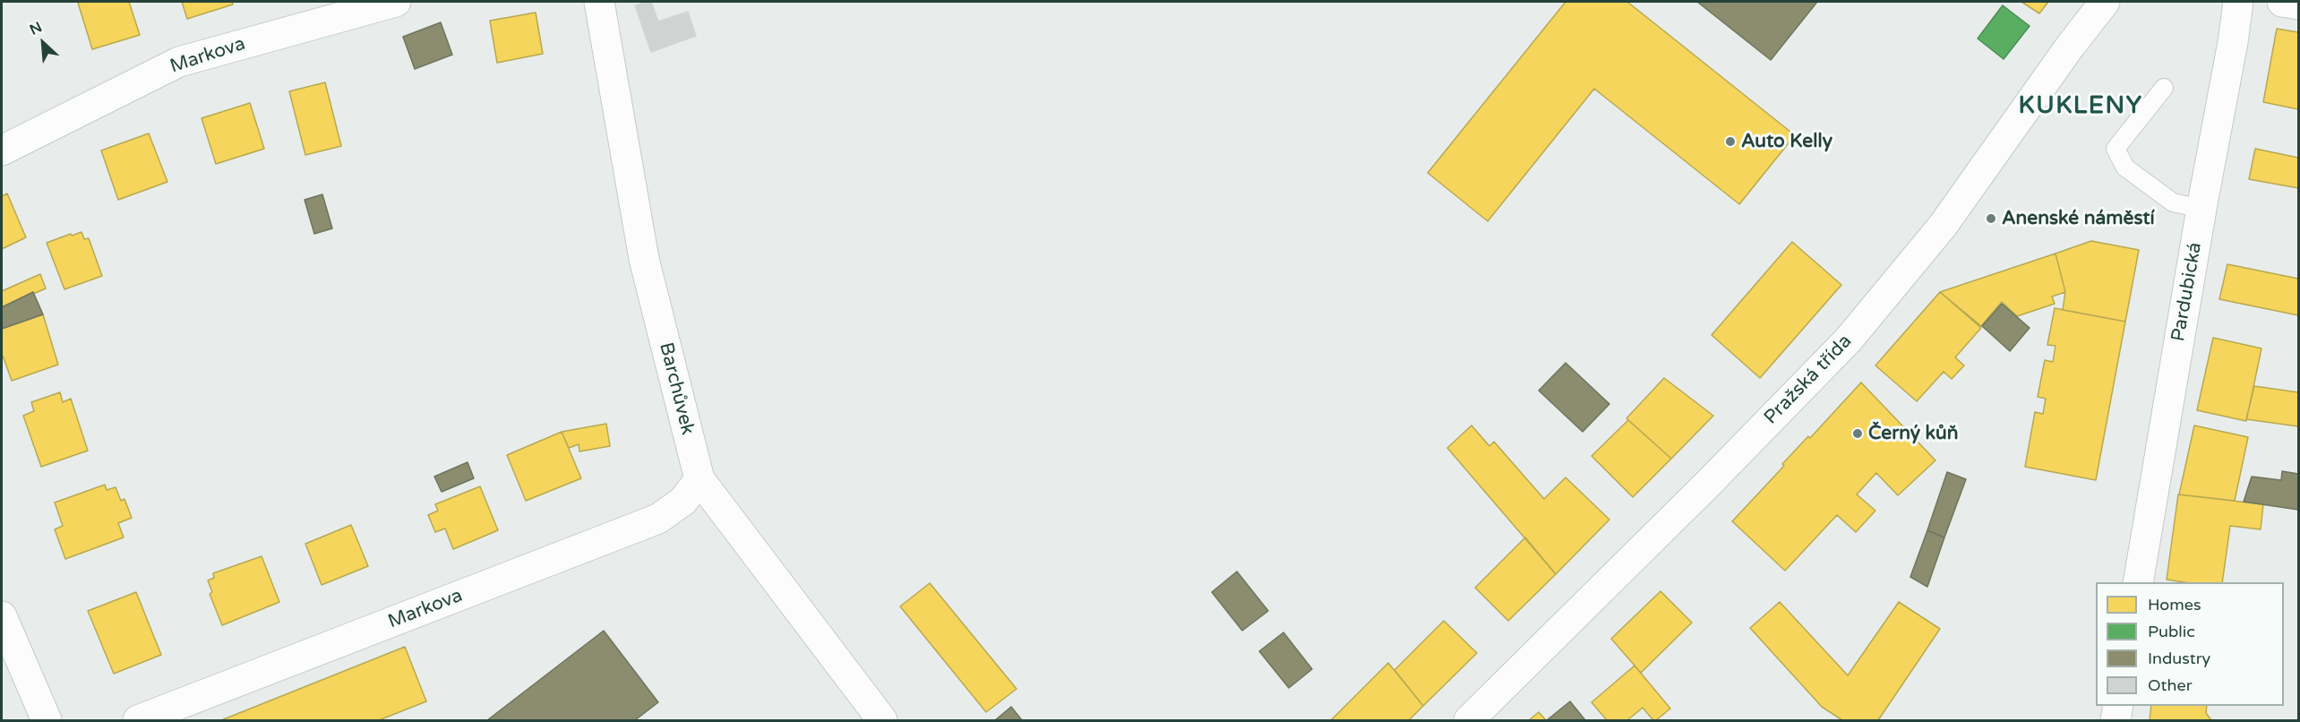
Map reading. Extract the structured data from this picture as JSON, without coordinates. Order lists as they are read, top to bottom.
{
  "streets": {
    "street": [
      "Markova",
      "Pardubická",
      "Pražská třída",
      "Barchůvek"
    ]
  },
  "crossings": [
    ["Markova", "Barchůvek"]
  ],
  "districts": ["KUKLENY"],
  "places": ["Auto Kelly", "Anenské náměstí", "Černý kůň"],
  "legend": [
    "Homes",
    "Public",
    "Industry",
    "Other"
  ],
  "north": "top left"
}
